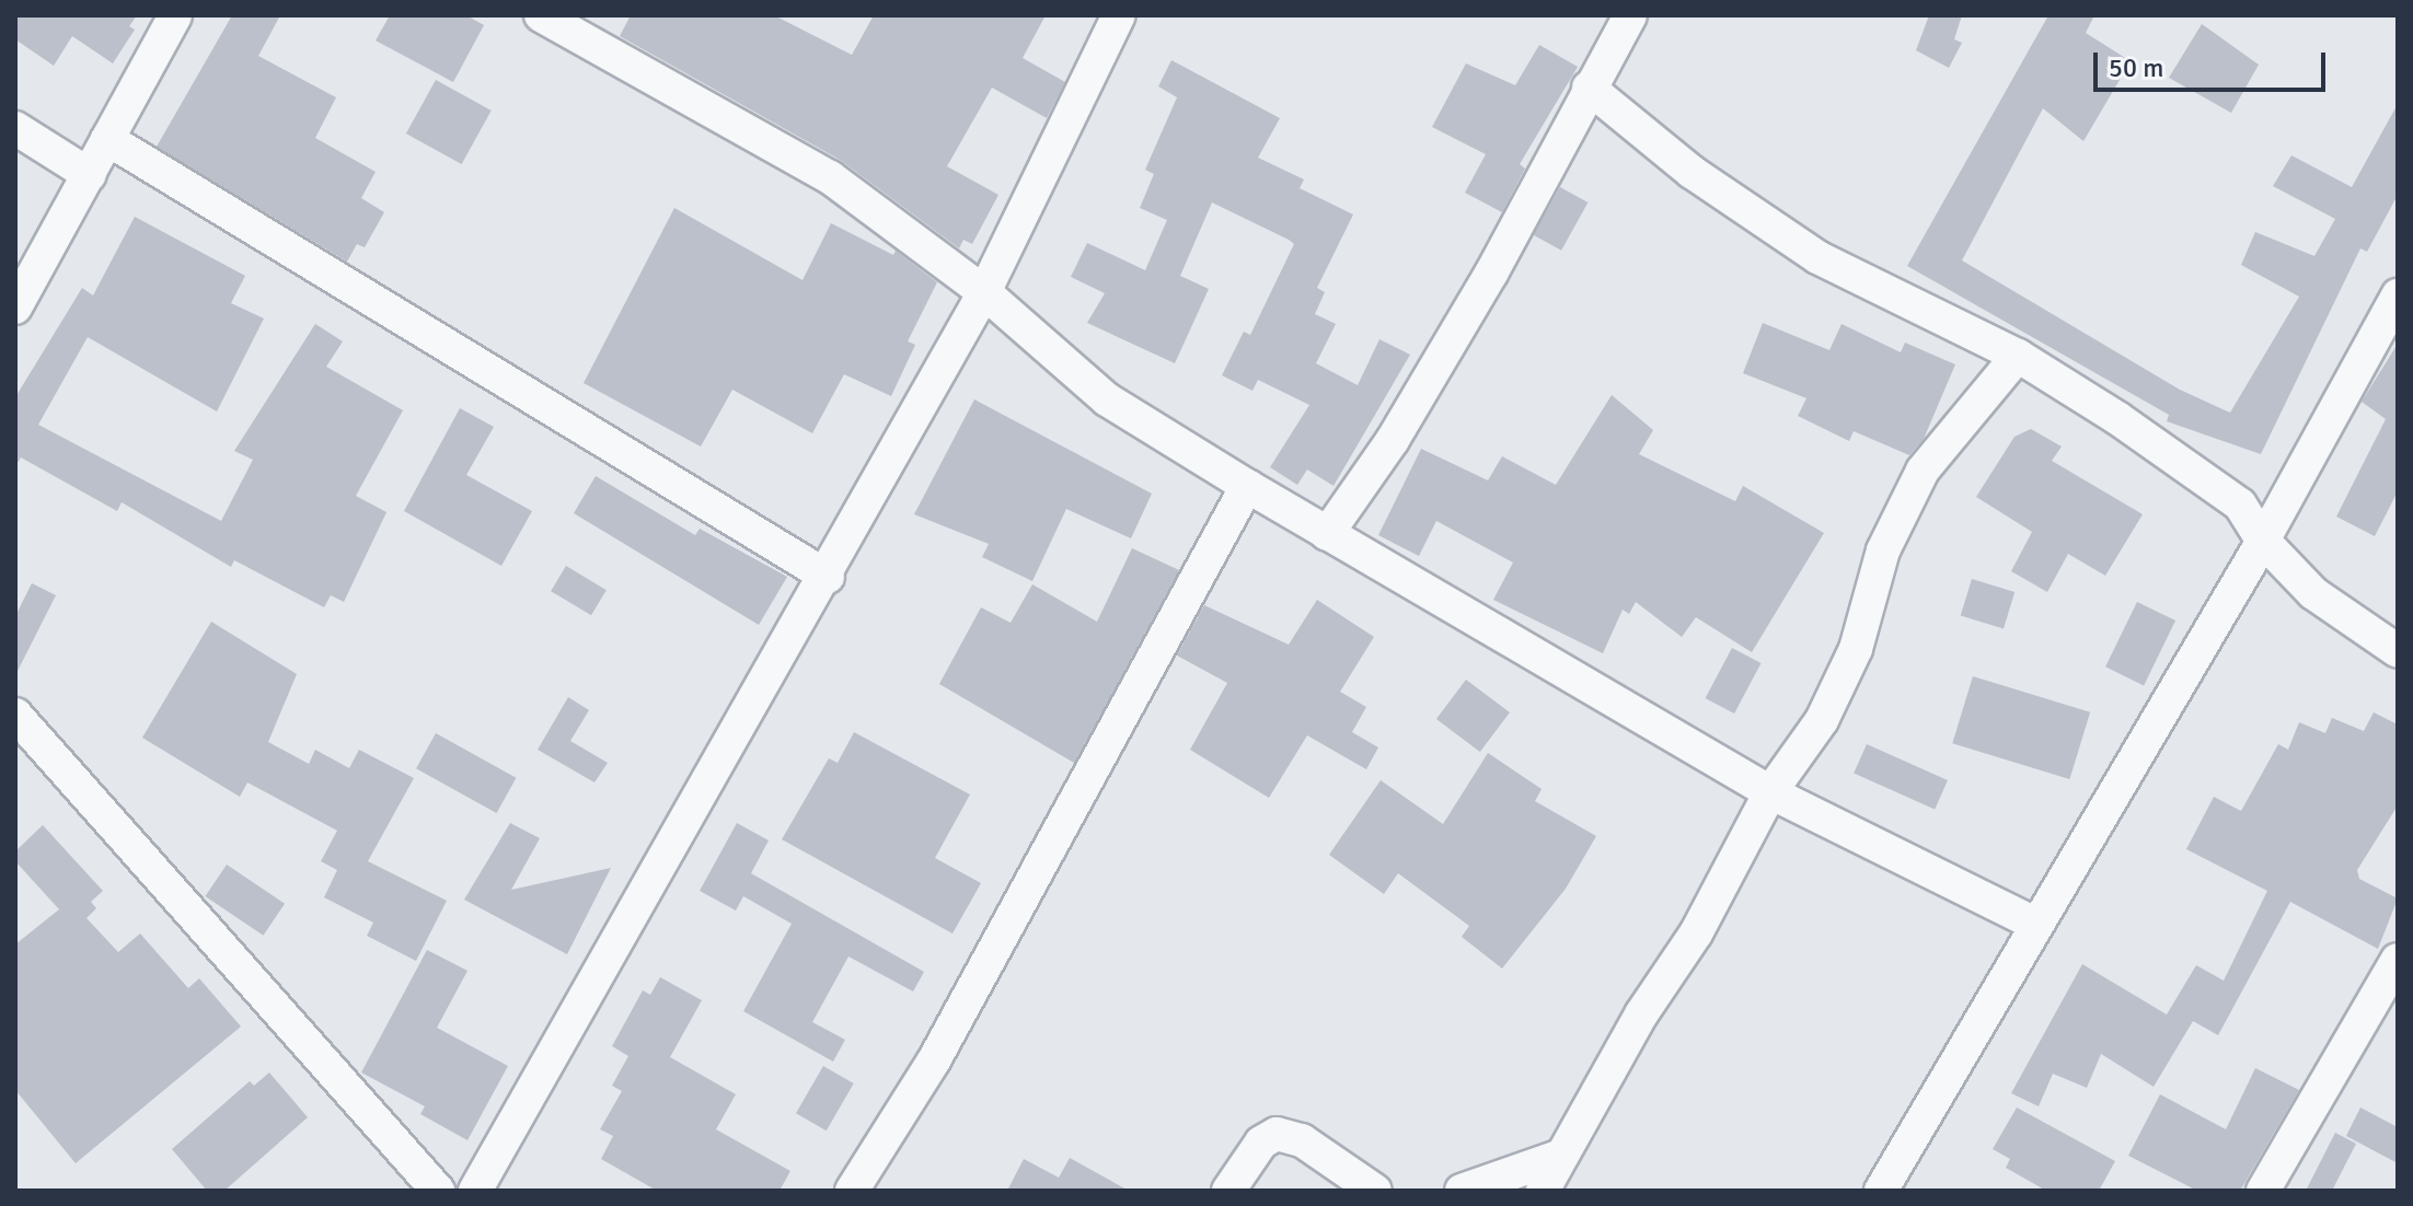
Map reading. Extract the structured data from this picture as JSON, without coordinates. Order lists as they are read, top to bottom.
{
  "scale_bar": "50 m"
}
